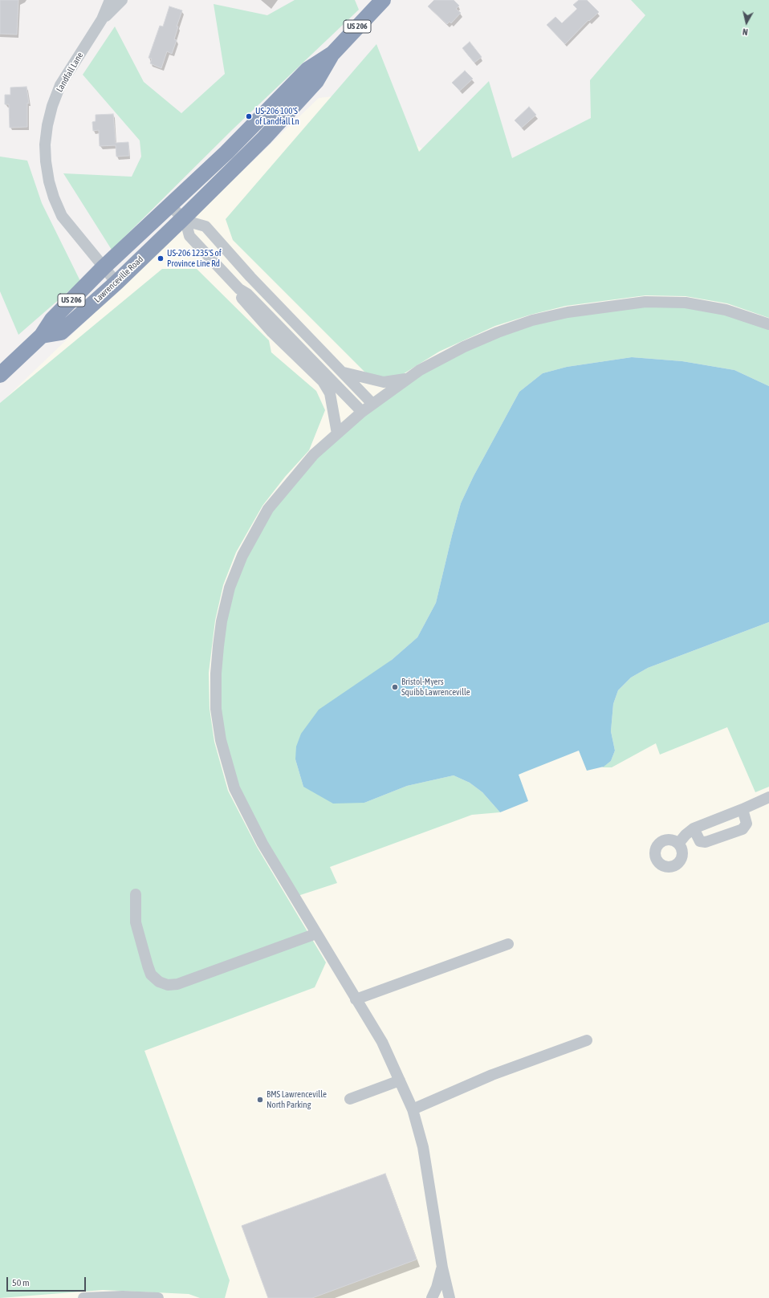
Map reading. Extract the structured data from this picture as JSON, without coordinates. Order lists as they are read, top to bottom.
{
  "streets": {
    "highway": ["US 206", "Lawrenceville Road"],
    "street": ["Landfall Lane"]
  },
  "crossings": [
    ["US 206", "Lawrenceville Road"],
    ["Landfall Lane", "Lawrenceville Road"]
  ],
  "places": [
    "US-206 100'S of Landfall Ln",
    "US-206 1235'S of Province Line Rd",
    "Bristol-Myers Squibb Lawrenceville",
    "BMS Lawrenceville North Parking"
  ],
  "scale_bar": "50 m",
  "north": "bottom"
}
